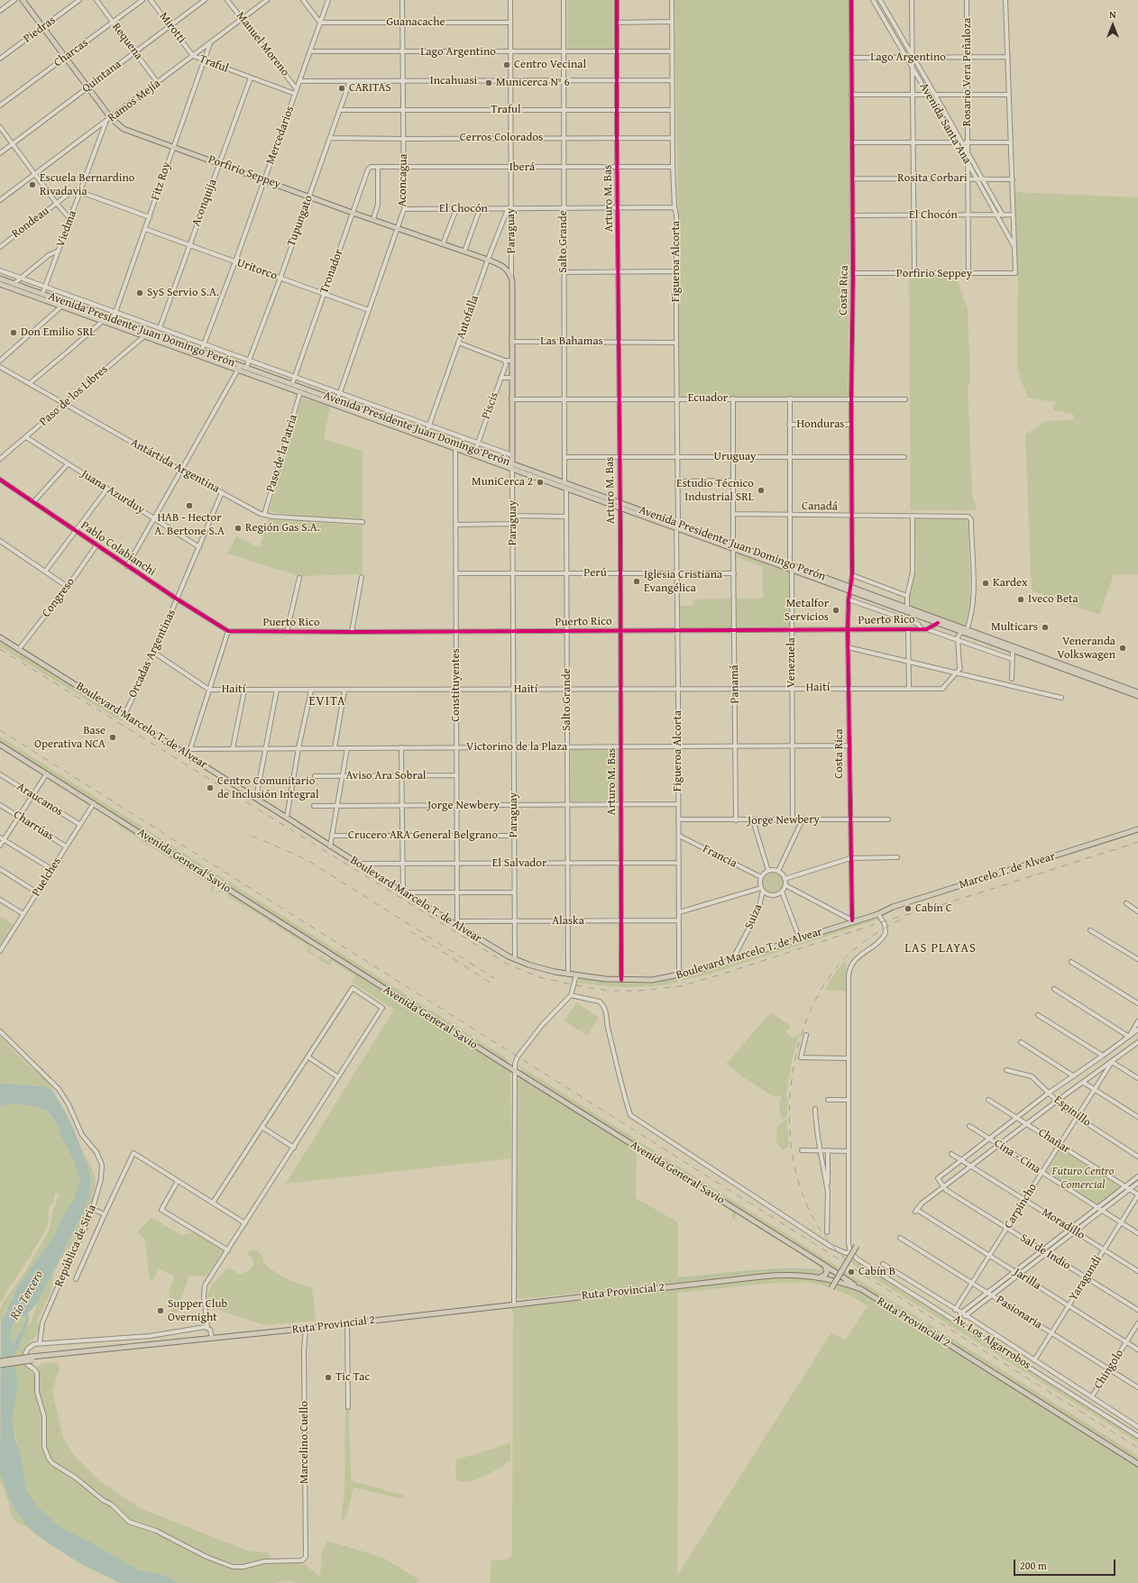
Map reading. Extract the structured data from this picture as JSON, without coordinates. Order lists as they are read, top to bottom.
{
  "streets": {
    "main road": [
      "Porfirio Seppey",
      "Paraguay",
      "Avenida Presidente Juan Domingo Perón",
      "Boulevard Marcelo T. de Alvear",
      "Avenida General Savio",
      "Marcelo T. de Alvear",
      "Ruta Provincial 2"
    ],
    "street": [
      "Guanacache",
      "Mirotti",
      "Piedras",
      "Requena",
      "Manuel Moreno",
      "Lago Argentino",
      "Charcas",
      "Traful",
      "Rosario Vera Peñaloza",
      "Quintana",
      "Incahuasi",
      "Ramos Mejía",
      "Avenida Santa Ana",
      "Mercedarios",
      "Cerros Colorados",
      "Iberá",
      "Rosita Corbari",
      "Aconcagua",
      "Fitz Roy",
      "Arturo M. Bas",
      "Aconquija",
      "El Chocón",
      "Tupungato",
      "Rondeau",
      "Viedma",
      "Salto Grande",
      "Figueroa Alcorta",
      "Uritorco",
      "Tronador",
      "Costa Rica",
      "Antofalla",
      "Las Bahamas",
      "Paso de los Libres",
      "Ecuador",
      "Piscis",
      "Honduras",
      "Paso de la Patria",
      "Uruguay",
      "Antártida Argentina",
      "Juana Azurduy",
      "Canadá",
      "Pablo Colabianchi",
      "Perú",
      "Congreso",
      "Puerto Rico",
      "Orcadas Argentinas",
      "Venezuela",
      "Panamá",
      "Constituyentes",
      "Haití",
      "Victorino de la Plaza",
      "Aviso Ara Sobral",
      "Araucanos",
      "Jorge Newbery",
      "Charrúas",
      "Crucero ARA General Belgrano",
      "Francia",
      "El Salvador",
      "Puelches",
      "Suiza",
      "Alaska",
      "Espinillo",
      "Chañar",
      "Cina - Cina",
      "Carpincho",
      "Moradillo",
      "República de Siria",
      "Sal de Indio",
      "Yaragundi",
      "Jarilla",
      "Pasionaria",
      "Av. Los Algarrobos",
      "Chingolo",
      "Marcelino Cuello"
    ]
  },
  "crossings": [
    ["Guanacache", "Mercedarios"],
    ["Guanacache", "Aconcagua"],
    ["Guanacache", "Paraguay"],
    ["Mirotti", "Traful"],
    ["Mirotti", "Quintana"],
    ["Mirotti", "Ramos Mejía"],
    ["Piedras", "Porfirio Seppey"],
    ["Requena", "Charcas"],
    ["Requena", "Quintana"],
    ["Requena", "Ramos Mejía"],
    ["Manuel Moreno", "Ramos Mejía"],
    ["Manuel Moreno", "Mercedarios"],
    ["Lago Argentino", "Rosario Vera Peñaloza"],
    ["Lago Argentino", "Avenida Santa Ana"],
    ["Lago Argentino", "Mercedarios"],
    ["Lago Argentino", "Aconcagua"],
    ["Lago Argentino", "Arturo M. Bas"],
    ["Lago Argentino", "Paraguay"],
    ["Lago Argentino", "Salto Grande"],
    ["Lago Argentino", "Figueroa Alcorta"],
    ["Lago Argentino", "Costa Rica"],
    ["Charcas", "Porfirio Seppey"],
    ["Traful", "Ramos Mejía"],
    ["Traful", "Mercedarios"],
    ["Traful", "Aconcagua"],
    ["Traful", "Fitz Roy"],
    ["Traful", "Arturo M. Bas"],
    ["Traful", "Aconquija"],
    ["Traful", "Tupungato"],
    ["Traful", "Paraguay"],
    ["Traful", "Salto Grande"],
    ["Traful", "Figueroa Alcorta"],
    ["Rosario Vera Peñaloza", "Avenida Santa Ana"],
    ["Rosario Vera Peñaloza", "Porfirio Seppey"],
    ["Rosario Vera Peñaloza", "Rosita Corbari"],
    ["Rosario Vera Peñaloza", "El Chocón"],
    ["Quintana", "Porfirio Seppey"],
    ["Incahuasi", "Mercedarios"],
    ["Incahuasi", "Aconcagua"],
    ["Incahuasi", "Arturo M. Bas"],
    ["Incahuasi", "Tupungato"],
    ["Incahuasi", "Paraguay"],
    ["Incahuasi", "Salto Grande"],
    ["Incahuasi", "Figueroa Alcorta"],
    ["Ramos Mejía", "Porfirio Seppey"],
    ["Ramos Mejía", "Fitz Roy"],
    ["Ramos Mejía", "Viedma"],
    ["Avenida Santa Ana", "Porfirio Seppey"],
    ["Avenida Santa Ana", "Rosita Corbari"],
    ["Avenida Santa Ana", "El Chocón"],
    ["Mercedarios", "Porfirio Seppey"],
    ["Mercedarios", "Uritorco"],
    ["Mercedarios", "Avenida Presidente Juan Domingo Perón"],
    ["Cerros Colorados", "Aconcagua"],
    ["Cerros Colorados", "Arturo M. Bas"],
    ["Cerros Colorados", "Tupungato"],
    ["Cerros Colorados", "Paraguay"],
    ["Cerros Colorados", "Salto Grande"],
    ["Cerros Colorados", "Figueroa Alcorta"],
    ["Iberá", "Aconcagua"],
    ["Iberá", "Arturo M. Bas"],
    ["Iberá", "Paraguay"],
    ["Iberá", "Salto Grande"],
    ["Iberá", "Figueroa Alcorta"],
    ["Iberá", "Tronador"],
    ["Porfirio Seppey", "Aconcagua"],
    ["Porfirio Seppey", "Fitz Roy"],
    ["Porfirio Seppey", "Aconquija"],
    ["Porfirio Seppey", "Tupungato"],
    ["Porfirio Seppey", "Paraguay"],
    ["Porfirio Seppey", "Tronador"],
    ["Porfirio Seppey", "Costa Rica"],
    ["Porfirio Seppey", "Antofalla"],
    ["Rosita Corbari", "Costa Rica"],
    ["Aconcagua", "El Chocón"],
    ["Aconcagua", "Uritorco"],
    ["Aconcagua", "Avenida Presidente Juan Domingo Perón"],
    ["Fitz Roy", "Uritorco"],
    ["Fitz Roy", "Avenida Presidente Juan Domingo Perón"],
    ["Arturo M. Bas", "El Chocón"],
    ["Arturo M. Bas", "Avenida Presidente Juan Domingo Perón"],
    ["Arturo M. Bas", "Las Bahamas"],
    ["Arturo M. Bas", "Ecuador"],
    ["Arturo M. Bas", "Uruguay"],
    ["Arturo M. Bas", "Perú"],
    ["Arturo M. Bas", "Puerto Rico"],
    ["Arturo M. Bas", "Haití"],
    ["Arturo M. Bas", "Boulevard Marcelo T. de Alvear"],
    ["Arturo M. Bas", "Victorino de la Plaza"],
    ["Arturo M. Bas", "Jorge Newbery"],
    ["Arturo M. Bas", "El Salvador"],
    ["Arturo M. Bas", "Alaska"],
    ["Aconquija", "Uritorco"],
    ["Aconquija", "Avenida Presidente Juan Domingo Perón"],
    ["El Chocón", "Paraguay"],
    ["El Chocón", "Salto Grande"],
    ["El Chocón", "Figueroa Alcorta"],
    ["El Chocón", "Costa Rica"],
    ["El Chocón", "Antofalla"],
    ["Tupungato", "Uritorco"],
    ["Tupungato", "Avenida Presidente Juan Domingo Perón"],
    ["Rondeau", "Viedma"],
    ["Viedma", "Avenida Presidente Juan Domingo Perón"],
    ["Paraguay", "Antofalla"],
    ["Paraguay", "Avenida Presidente Juan Domingo Perón"],
    ["Paraguay", "Las Bahamas"],
    ["Paraguay", "Ecuador"],
    ["Paraguay", "Perú"],
    ["Paraguay", "Puerto Rico"],
    ["Paraguay", "Haití"],
    ["Paraguay", "Boulevard Marcelo T. de Alvear"],
    ["Paraguay", "Victorino de la Plaza"],
    ["Paraguay", "Jorge Newbery"],
    ["Paraguay", "Crucero ARA General Belgrano"],
    ["Paraguay", "El Salvador"],
    ["Paraguay", "Alaska"],
    ["Salto Grande", "Avenida Presidente Juan Domingo Perón"],
    ["Salto Grande", "Las Bahamas"],
    ["Salto Grande", "Ecuador"],
    ["Salto Grande", "Uruguay"],
    ["Salto Grande", "Perú"],
    ["Salto Grande", "Puerto Rico"],
    ["Salto Grande", "Haití"],
    ["Salto Grande", "Boulevard Marcelo T. de Alvear"],
    ["Salto Grande", "Victorino de la Plaza"],
    ["Salto Grande", "Jorge Newbery"],
    ["Salto Grande", "El Salvador"],
    ["Salto Grande", "Alaska"],
    ["Figueroa Alcorta", "Avenida Presidente Juan Domingo Perón"],
    ["Figueroa Alcorta", "Las Bahamas"],
    ["Figueroa Alcorta", "Ecuador"],
    ["Figueroa Alcorta", "Uruguay"],
    ["Figueroa Alcorta", "Perú"],
    ["Figueroa Alcorta", "Puerto Rico"],
    ["Figueroa Alcorta", "Haití"],
    ["Figueroa Alcorta", "Boulevard Marcelo T. de Alvear"],
    ["Figueroa Alcorta", "Victorino de la Plaza"],
    ["Figueroa Alcorta", "Jorge Newbery"],
    ["Figueroa Alcorta", "Francia"],
    ["Figueroa Alcorta", "El Salvador"],
    ["Figueroa Alcorta", "Alaska"],
    ["Uritorco", "Tronador"],
    ["Tronador", "Avenida Presidente Juan Domingo Perón"],
    ["Costa Rica", "Avenida Presidente Juan Domingo Perón"],
    ["Costa Rica", "Ecuador"],
    ["Costa Rica", "Honduras"],
    ["Costa Rica", "Uruguay"],
    ["Costa Rica", "Canadá"],
    ["Costa Rica", "Puerto Rico"],
    ["Costa Rica", "Haití"],
    ["Costa Rica", "Boulevard Marcelo T. de Alvear"],
    ["Costa Rica", "Victorino de la Plaza"],
    ["Costa Rica", "Jorge Newbery"],
    ["Antofalla", "Avenida Presidente Juan Domingo Perón"],
    ["Avenida Presidente Juan Domingo Perón", "Paso de los Libres"],
    ["Avenida Presidente Juan Domingo Perón", "Piscis"],
    ["Avenida Presidente Juan Domingo Perón", "Paso de la Patria"],
    ["Avenida Presidente Juan Domingo Perón", "Canadá"],
    ["Avenida Presidente Juan Domingo Perón", "Puerto Rico"],
    ["Avenida Presidente Juan Domingo Perón", "Venezuela"],
    ["Avenida Presidente Juan Domingo Perón", "Panamá"],
    ["Avenida Presidente Juan Domingo Perón", "Constituyentes"],
    ["Paso de los Libres", "Antártida Argentina"],
    ["Paso de los Libres", "Juana Azurduy"],
    ["Ecuador", "Venezuela"],
    ["Ecuador", "Panamá"],
    ["Honduras", "Venezuela"],
    ["Paso de la Patria", "Antártida Argentina"],
    ["Uruguay", "Venezuela"],
    ["Uruguay", "Panamá"],
    ["Antártida Argentina", "Orcadas Argentinas"],
    ["Juana Azurduy", "Orcadas Argentinas"],
    ["Canadá", "Venezuela"],
    ["Canadá", "Panamá"],
    ["Pablo Colabianchi", "Congreso"],
    ["Pablo Colabianchi", "Puerto Rico"],
    ["Pablo Colabianchi", "Orcadas Argentinas"],
    ["Perú", "Panamá"],
    ["Perú", "Constituyentes"],
    ["Congreso", "Boulevard Marcelo T. de Alvear"],
    ["Puerto Rico", "Venezuela"],
    ["Puerto Rico", "Panamá"],
    ["Puerto Rico", "Constituyentes"],
    ["Orcadas Argentinas", "Haití"],
    ["Orcadas Argentinas", "Boulevard Marcelo T. de Alvear"],
    ["Venezuela", "Haití"],
    ["Venezuela", "Victorino de la Plaza"],
    ["Venezuela", "Jorge Newbery"],
    ["Panamá", "Haití"],
    ["Panamá", "Victorino de la Plaza"],
    ["Panamá", "Jorge Newbery"],
    ["Constituyentes", "Haití"],
    ["Constituyentes", "Boulevard Marcelo T. de Alvear"],
    ["Constituyentes", "Victorino de la Plaza"],
    ["Constituyentes", "Aviso Ara Sobral"],
    ["Constituyentes", "Jorge Newbery"],
    ["Constituyentes", "Crucero ARA General Belgrano"],
    ["Constituyentes", "El Salvador"],
    ["Constituyentes", "Alaska"],
    ["Boulevard Marcelo T. de Alvear", "El Salvador"],
    ["Boulevard Marcelo T. de Alvear", "Marcelo T. de Alvear"],
    ["Boulevard Marcelo T. de Alvear", "Suiza"],
    ["Boulevard Marcelo T. de Alvear", "Alaska"],
    ["Araucanos", "Puelches"],
    ["Charrúas", "Puelches"],
    ["Francia", "Suiza"],
    ["Avenida General Savio", "Puelches"],
    ["Avenida General Savio", "Ruta Provincial 2"],
    ["Espinillo", "Carpincho"],
    ["Chañar", "Carpincho"],
    ["Chañar", "Yaragundi"],
    ["Cina - Cina", "Carpincho"],
    ["Cina - Cina", "Yaragundi"],
    ["Carpincho", "Moradillo"],
    ["Carpincho", "Sal de Indio"],
    ["Carpincho", "Jarilla"],
    ["Carpincho", "Pasionaria"],
    ["Carpincho", "Av. Los Algarrobos"],
    ["Moradillo", "Sal de Indio"],
    ["Moradillo", "Yaragundi"],
    ["Sal de Indio", "Yaragundi"],
    ["Sal de Indio", "Jarilla"],
    ["Yaragundi", "Jarilla"],
    ["Yaragundi", "Pasionaria"],
    ["Yaragundi", "Av. Los Algarrobos"],
    ["Jarilla", "Chingolo"],
    ["Ruta Provincial 2", "Marcelino Cuello"],
    ["Pasionaria", "Chingolo"],
    ["Av. Los Algarrobos", "Chingolo"]
  ],
  "districts": ["EVITA", "LAS PLAYAS"],
  "water": ["Río Tercero"],
  "parks": ["Futuro Centro Comercial"],
  "places": [
    "Centro Vecinal",
    "Municerca Nº 6",
    "CARITAS",
    "Escuela Bernardino Rivadavia",
    "SyS Servio S.A.",
    "Don Emilio SRL",
    "MuniCerca 2",
    "Estudio Técnico Industrial SRL",
    "HAB - Hector A. Bertone S.A",
    "Región Gas S.A.",
    "Iglesia Cristiana Evangélica",
    "Kardex",
    "Iveco Beta",
    "Metalfor Servicios",
    "Multicars",
    "Veneranda Volkswagen",
    "Base Operativa NCA",
    "Centro Comunitario de Inclusión Integral",
    "Cabín C",
    "Cabín B",
    "Supper Club Overnight",
    "Tic Tac"
  ],
  "scale_bar": "200 m",
  "north": "top"
}
